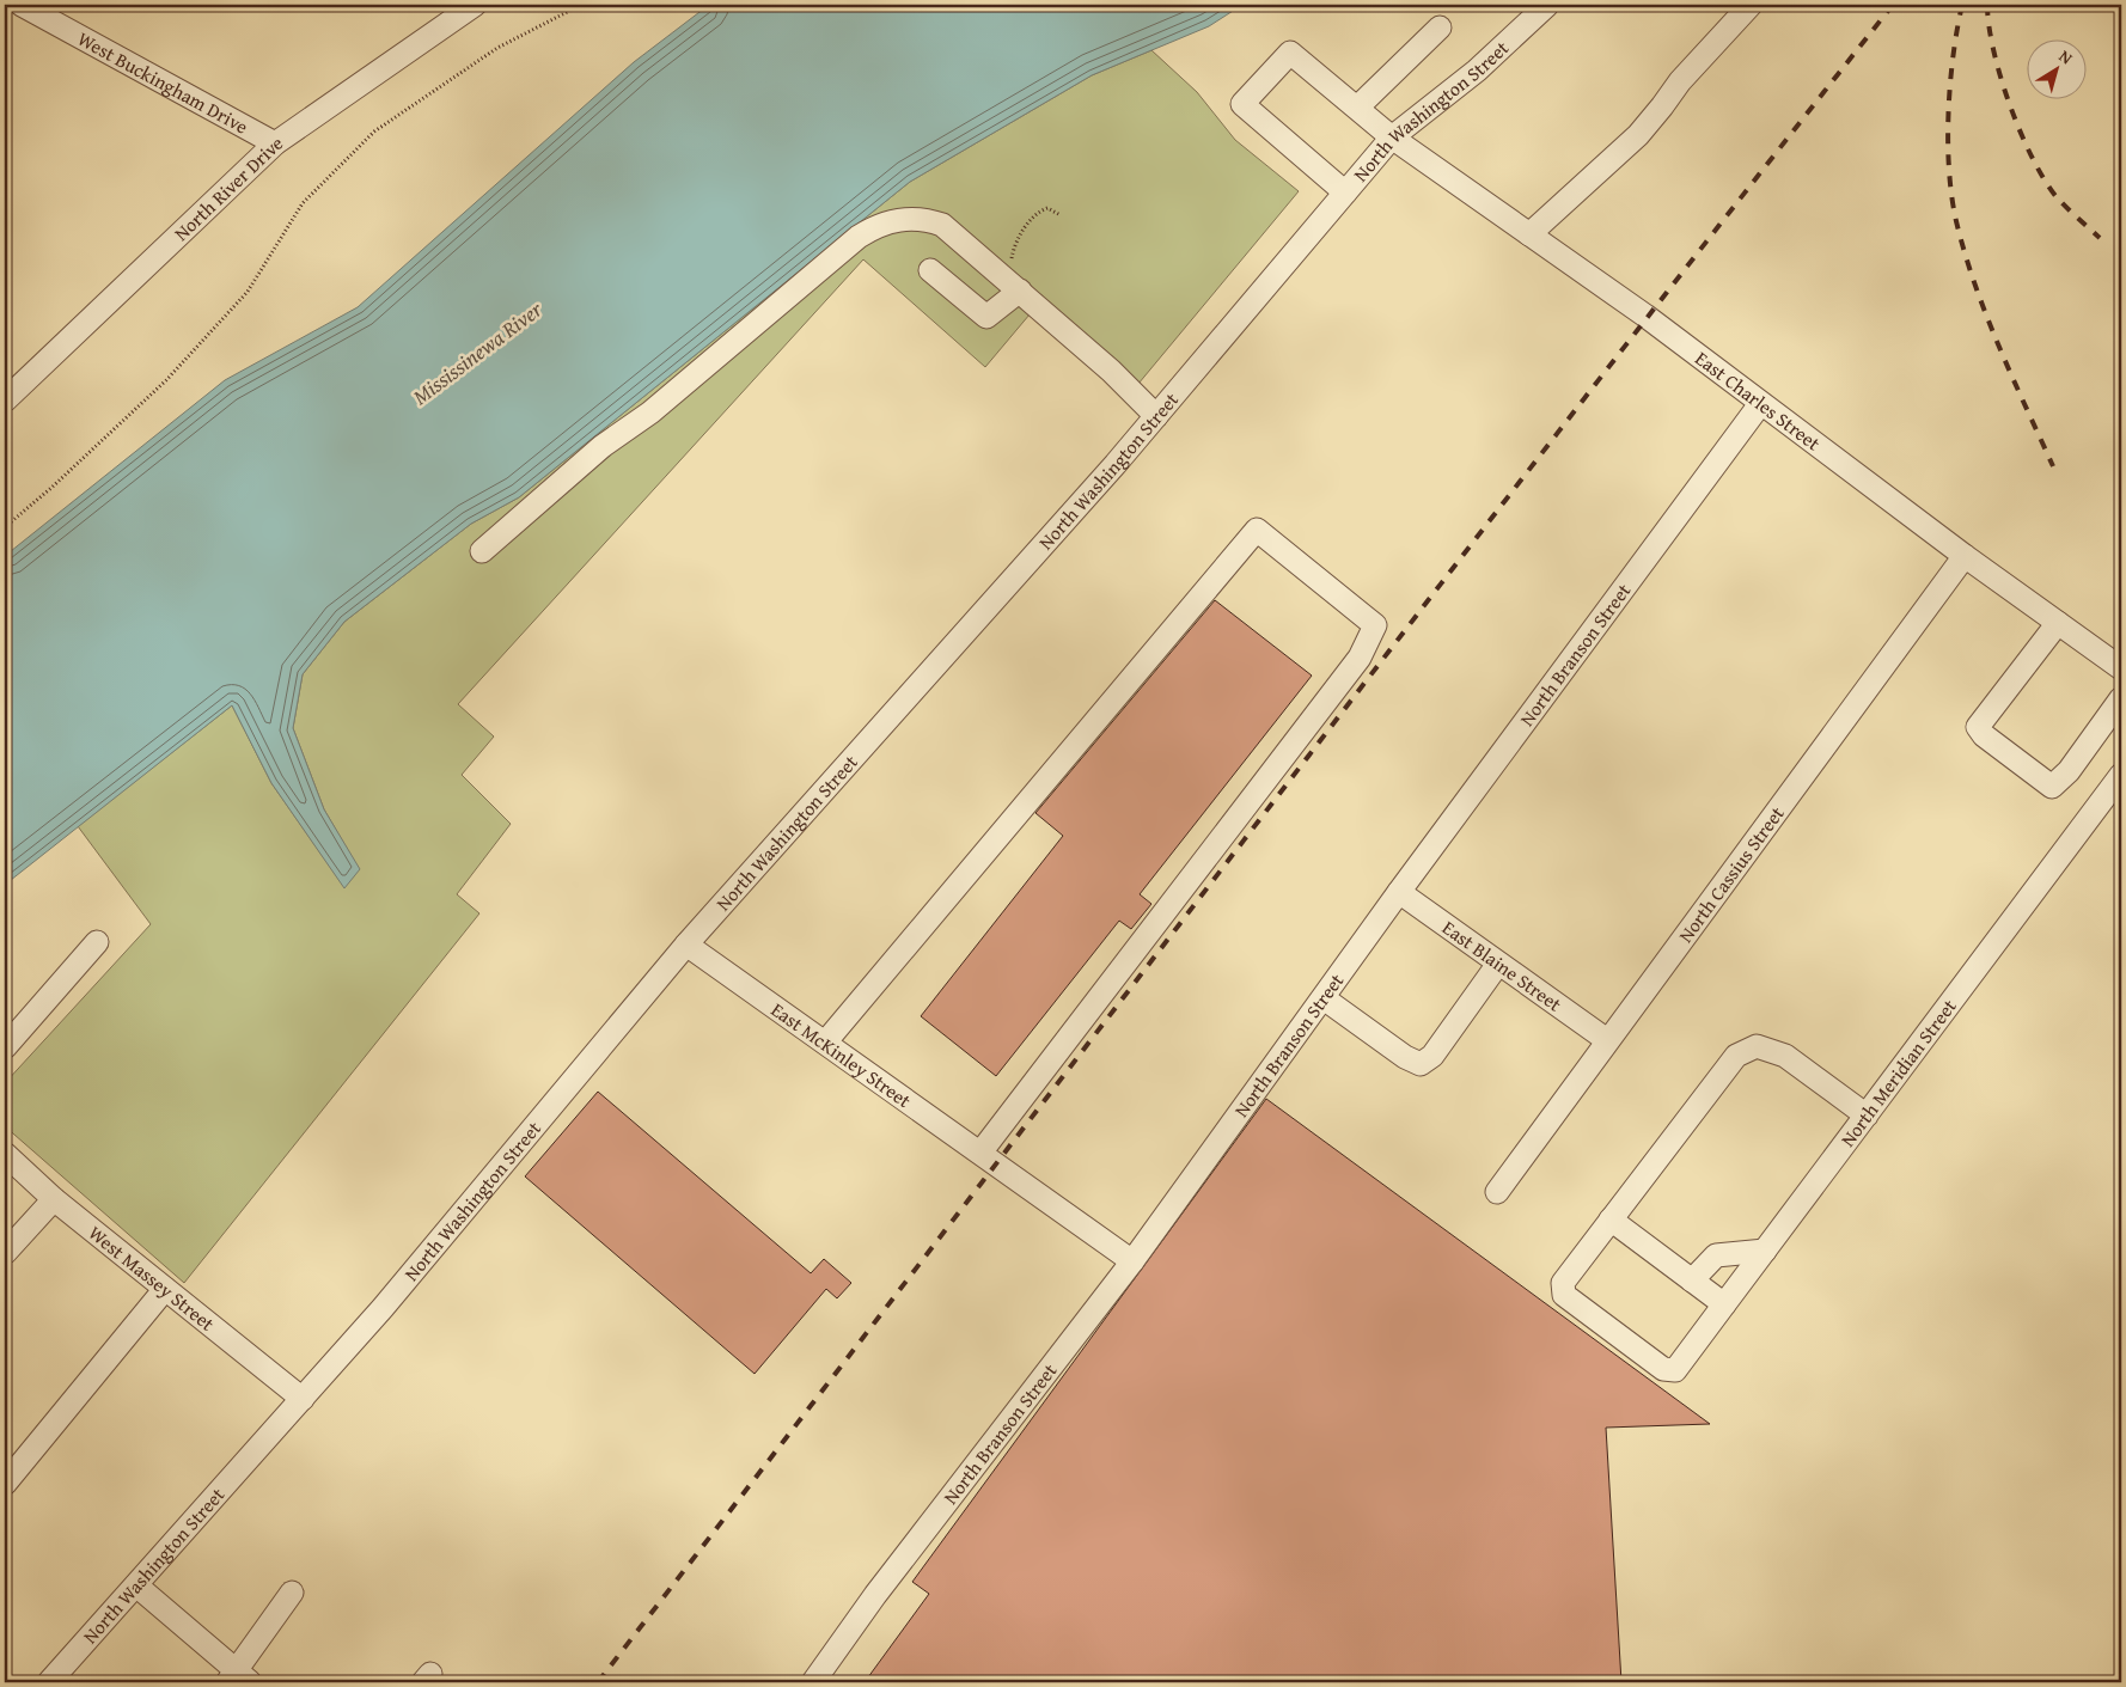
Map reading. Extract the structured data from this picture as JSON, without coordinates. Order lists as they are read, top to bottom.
{
  "streets": {
    "street": [
      "West Buckingham Drive",
      "North Washington Street",
      "North River Drive",
      "East Charles Street",
      "North Branson Street",
      "North Cassius Street",
      "East Blaine Street",
      "East McKinley Street",
      "North Meridian Street",
      "West Massey Street"
    ]
  },
  "crossings": [
    ["West Buckingham Drive", "North River Drive"],
    ["North Washington Street", "East Charles Street"],
    ["North Washington Street", "East McKinley Street"],
    ["North Washington Street", "West Massey Street"],
    ["East Charles Street", "North Branson Street"],
    ["East Charles Street", "North Cassius Street"],
    ["North Branson Street", "East Blaine Street"],
    ["North Branson Street", "East McKinley Street"],
    ["North Cassius Street", "East Blaine Street"]
  ],
  "water": ["Mississinewa River"],
  "north": "top right"
}
